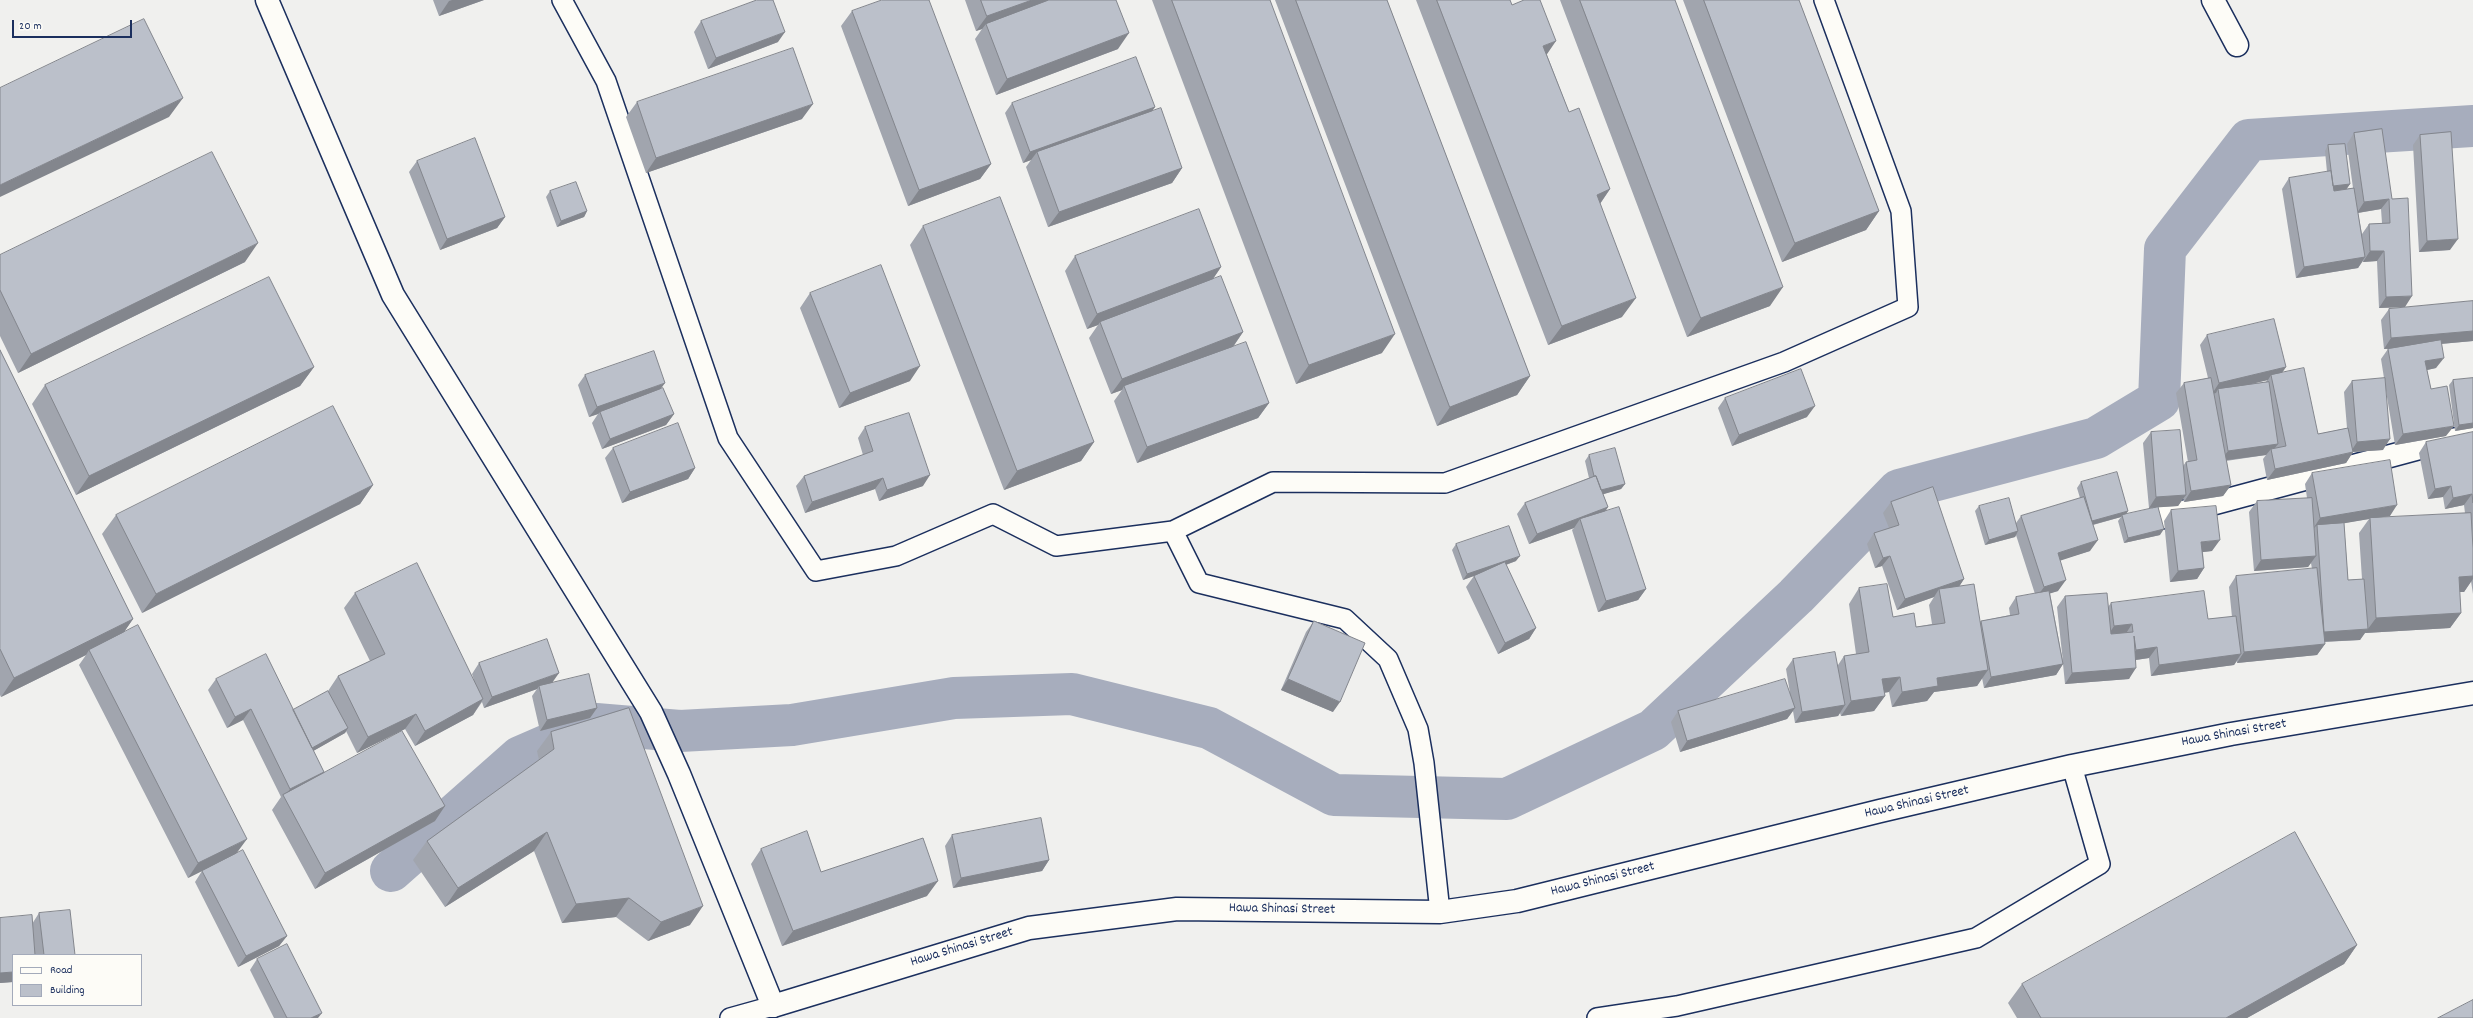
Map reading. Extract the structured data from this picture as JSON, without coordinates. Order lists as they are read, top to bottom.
{
  "streets": {
    "street": ["Hawa Shinasi Street"]
  },
  "legend": ["Road", "Building"],
  "scale_bar": "20 m"
}
